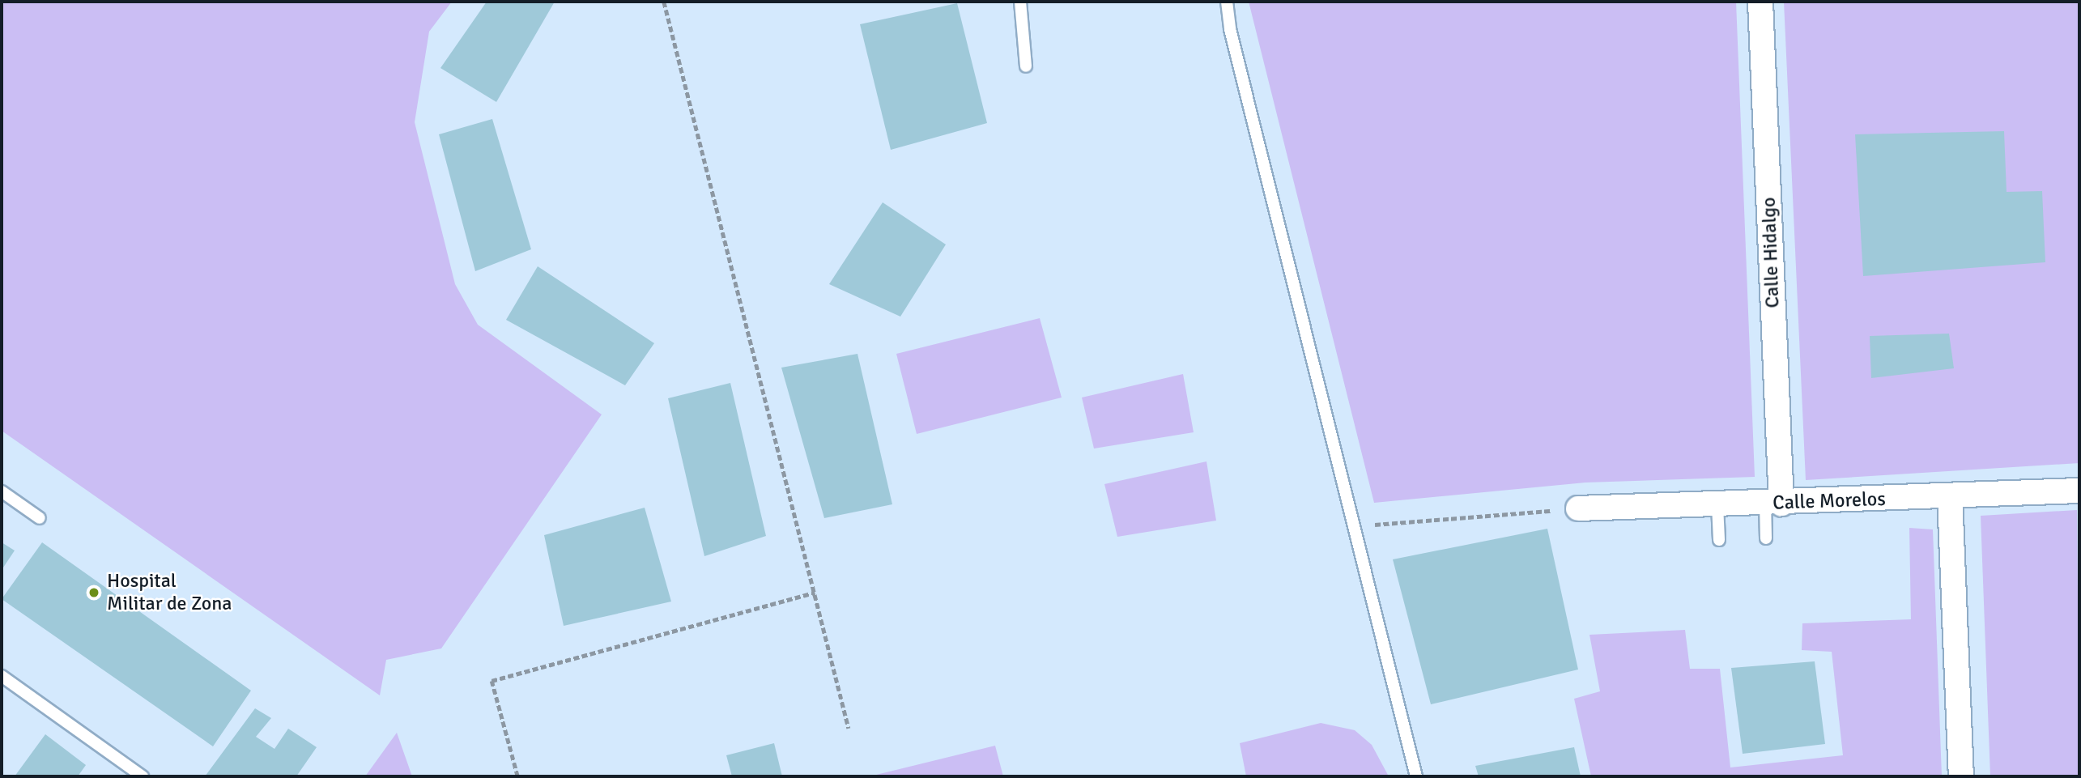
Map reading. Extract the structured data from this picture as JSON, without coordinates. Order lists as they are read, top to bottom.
{
  "streets": {
    "street": ["Calle Hidalgo", "Calle Morelos"]
  },
  "crossings": [
    ["Calle Hidalgo", "Calle Morelos"]
  ],
  "places": ["Hospital Militar de Zona"]
}
